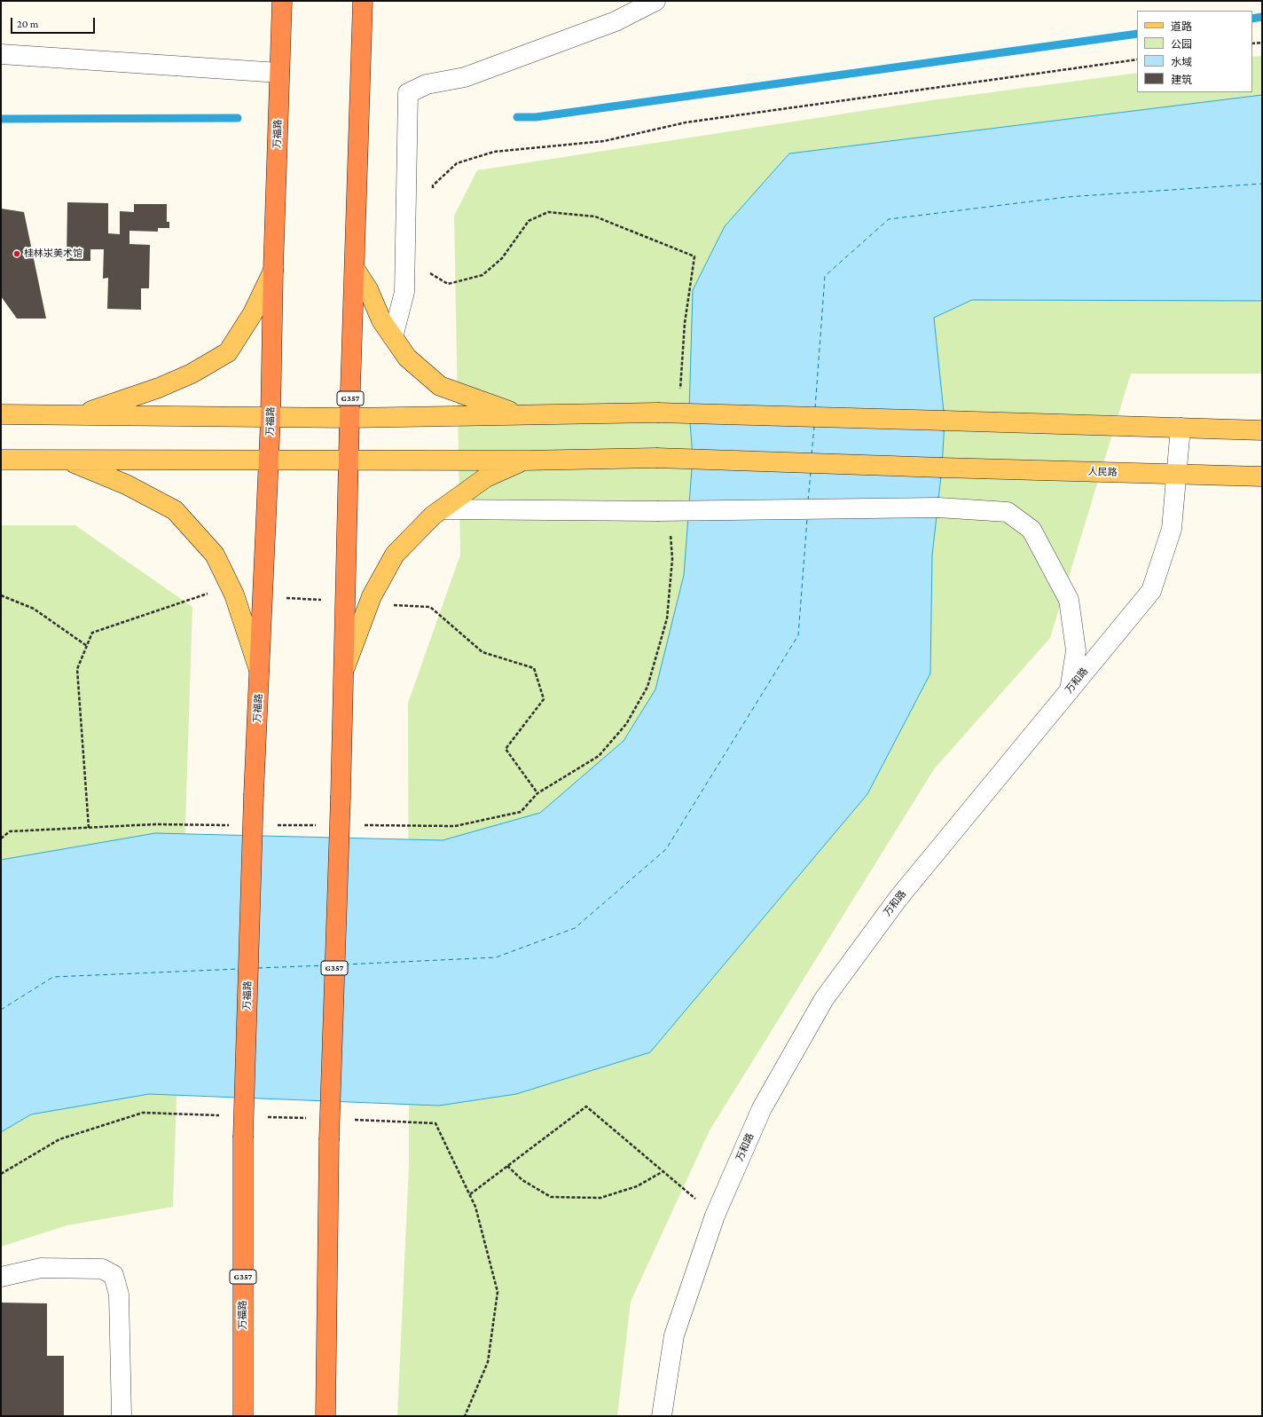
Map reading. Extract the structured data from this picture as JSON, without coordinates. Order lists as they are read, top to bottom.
{
  "streets": {
    "highway": ["万福路", "G357"],
    "main road": ["人民路"],
    "street": ["万和路"]
  },
  "crossings": [
    ["万福路", "人民路"],
    ["G357", "人民路"],
    ["人民路", "万和路"]
  ],
  "places": ["桂林汖美术馆"],
  "legend": [
    "道路",
    "公园",
    "水域",
    "建筑"
  ],
  "scale_bar": "20 m"
}
